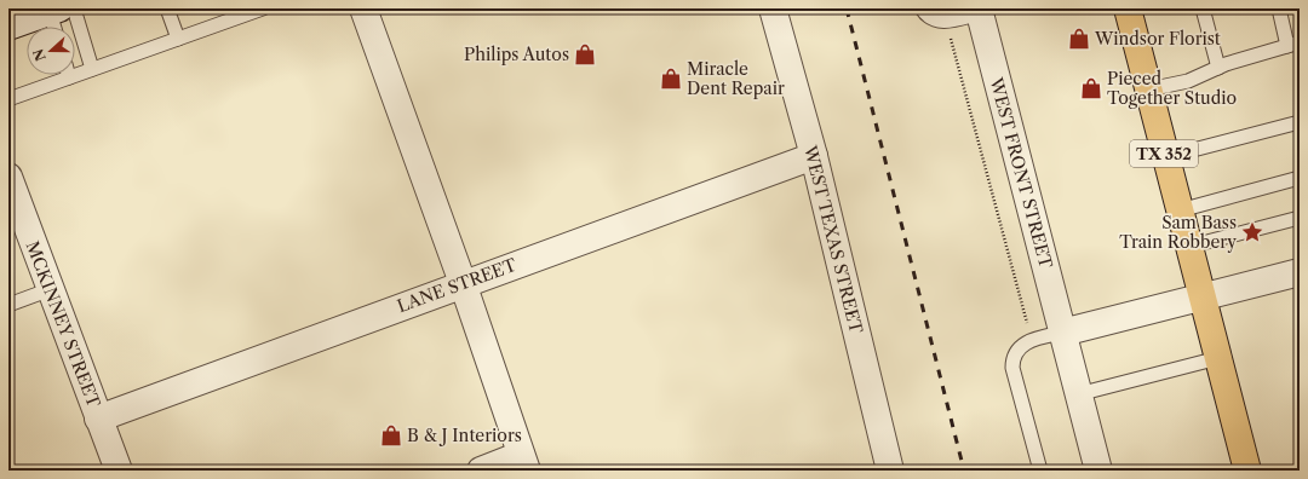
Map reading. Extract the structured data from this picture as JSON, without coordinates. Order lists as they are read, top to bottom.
{
  "streets": {
    "main road": ["TX 352"],
    "street": [
      "WEST FRONT STREET",
      "WEST TEXAS STREET",
      "LANE STREET",
      "MCKINNEY STREET"
    ]
  },
  "crossings": [
    ["WEST TEXAS STREET", "LANE STREET"],
    ["LANE STREET", "MCKINNEY STREET"]
  ],
  "places": {
    "shop": [
      "Windsor Florist",
      "Philips Autos",
      "Miracle Dent Repair",
      "Pieced Together Studio",
      "B & J Interiors"
    ],
    "place": ["Sam Bass Train Robbery"]
  },
  "north": "left"
}
